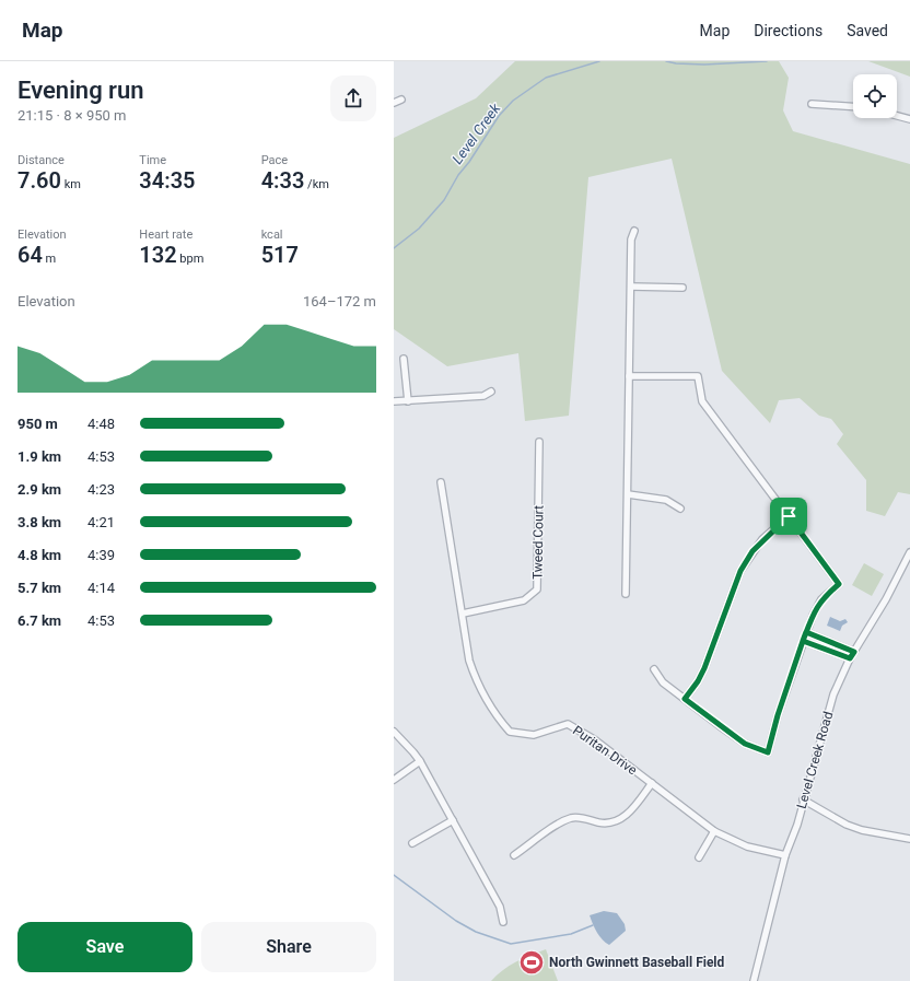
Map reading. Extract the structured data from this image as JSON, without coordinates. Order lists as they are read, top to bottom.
{
  "streets": {
    "street": ["Tweed Court", "Puritan Drive", "Level Creek Road"]
  },
  "crossings": [
    ["Tweed Court", "Puritan Drive"],
    ["Puritan Drive", "Level Creek Road"]
  ],
  "water": ["Level Creek"],
  "places": {
    "sports": ["North Gwinnett Baseball Field"]
  },
  "page": {
    "header": "Map",
    "nav": ["Map", "Directions", "Saved"],
    "heading": ["Evening run", "21:15 · 8 × 950 m"],
    "stats": [
      ["Distance", "7.60 km"],
      ["Time", "34:35"],
      ["Pace", "4:33 /km"],
      ["Elevation", "64 m"],
      ["Heart rate", "132 bpm"],
      ["kcal", "517"]
    ],
    "chart": ["Elevation", "164–172 m"],
    "list": [
      {
        "name": "950 m",
        "note": "4:48"
      },
      {
        "name": "1.9 km",
        "note": "4:53"
      },
      {
        "name": "2.9 km",
        "note": "4:23"
      },
      {
        "name": "3.8 km",
        "note": "4:21"
      },
      {
        "name": "4.8 km",
        "note": "4:39"
      },
      {
        "name": "5.7 km",
        "note": "4:14"
      },
      {
        "name": "6.7 km",
        "note": "4:53"
      }
    ],
    "buttons": ["Save", "Share"]
  }
}
